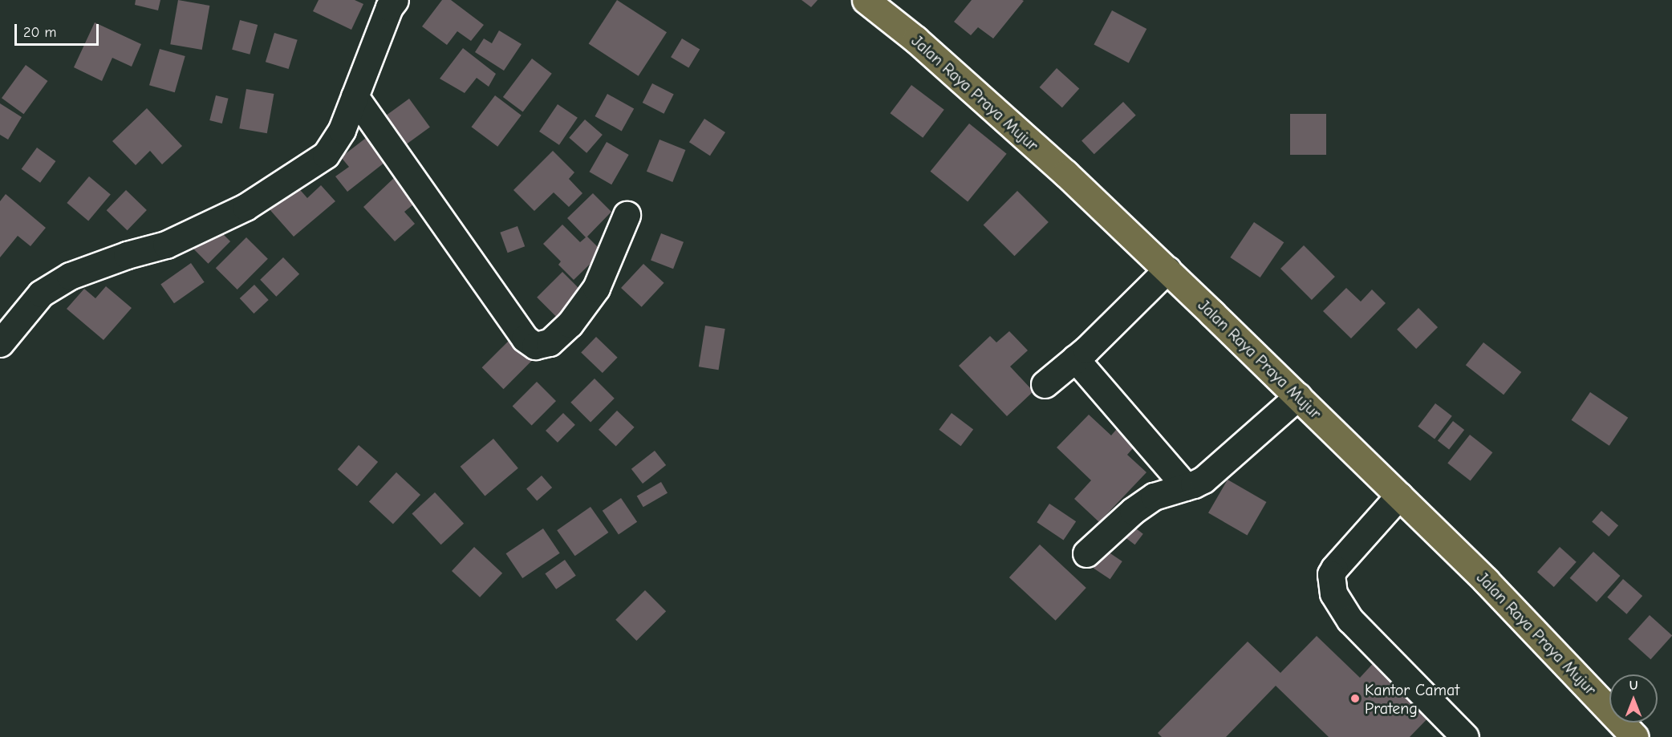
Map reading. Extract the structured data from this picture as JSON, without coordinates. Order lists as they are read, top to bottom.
{
  "streets": {
    "main road": ["Jalan Raya Praya Mujur"]
  },
  "places": ["Kantor Camat Prateng"],
  "scale_bar": "20 m",
  "north": "top"
}
